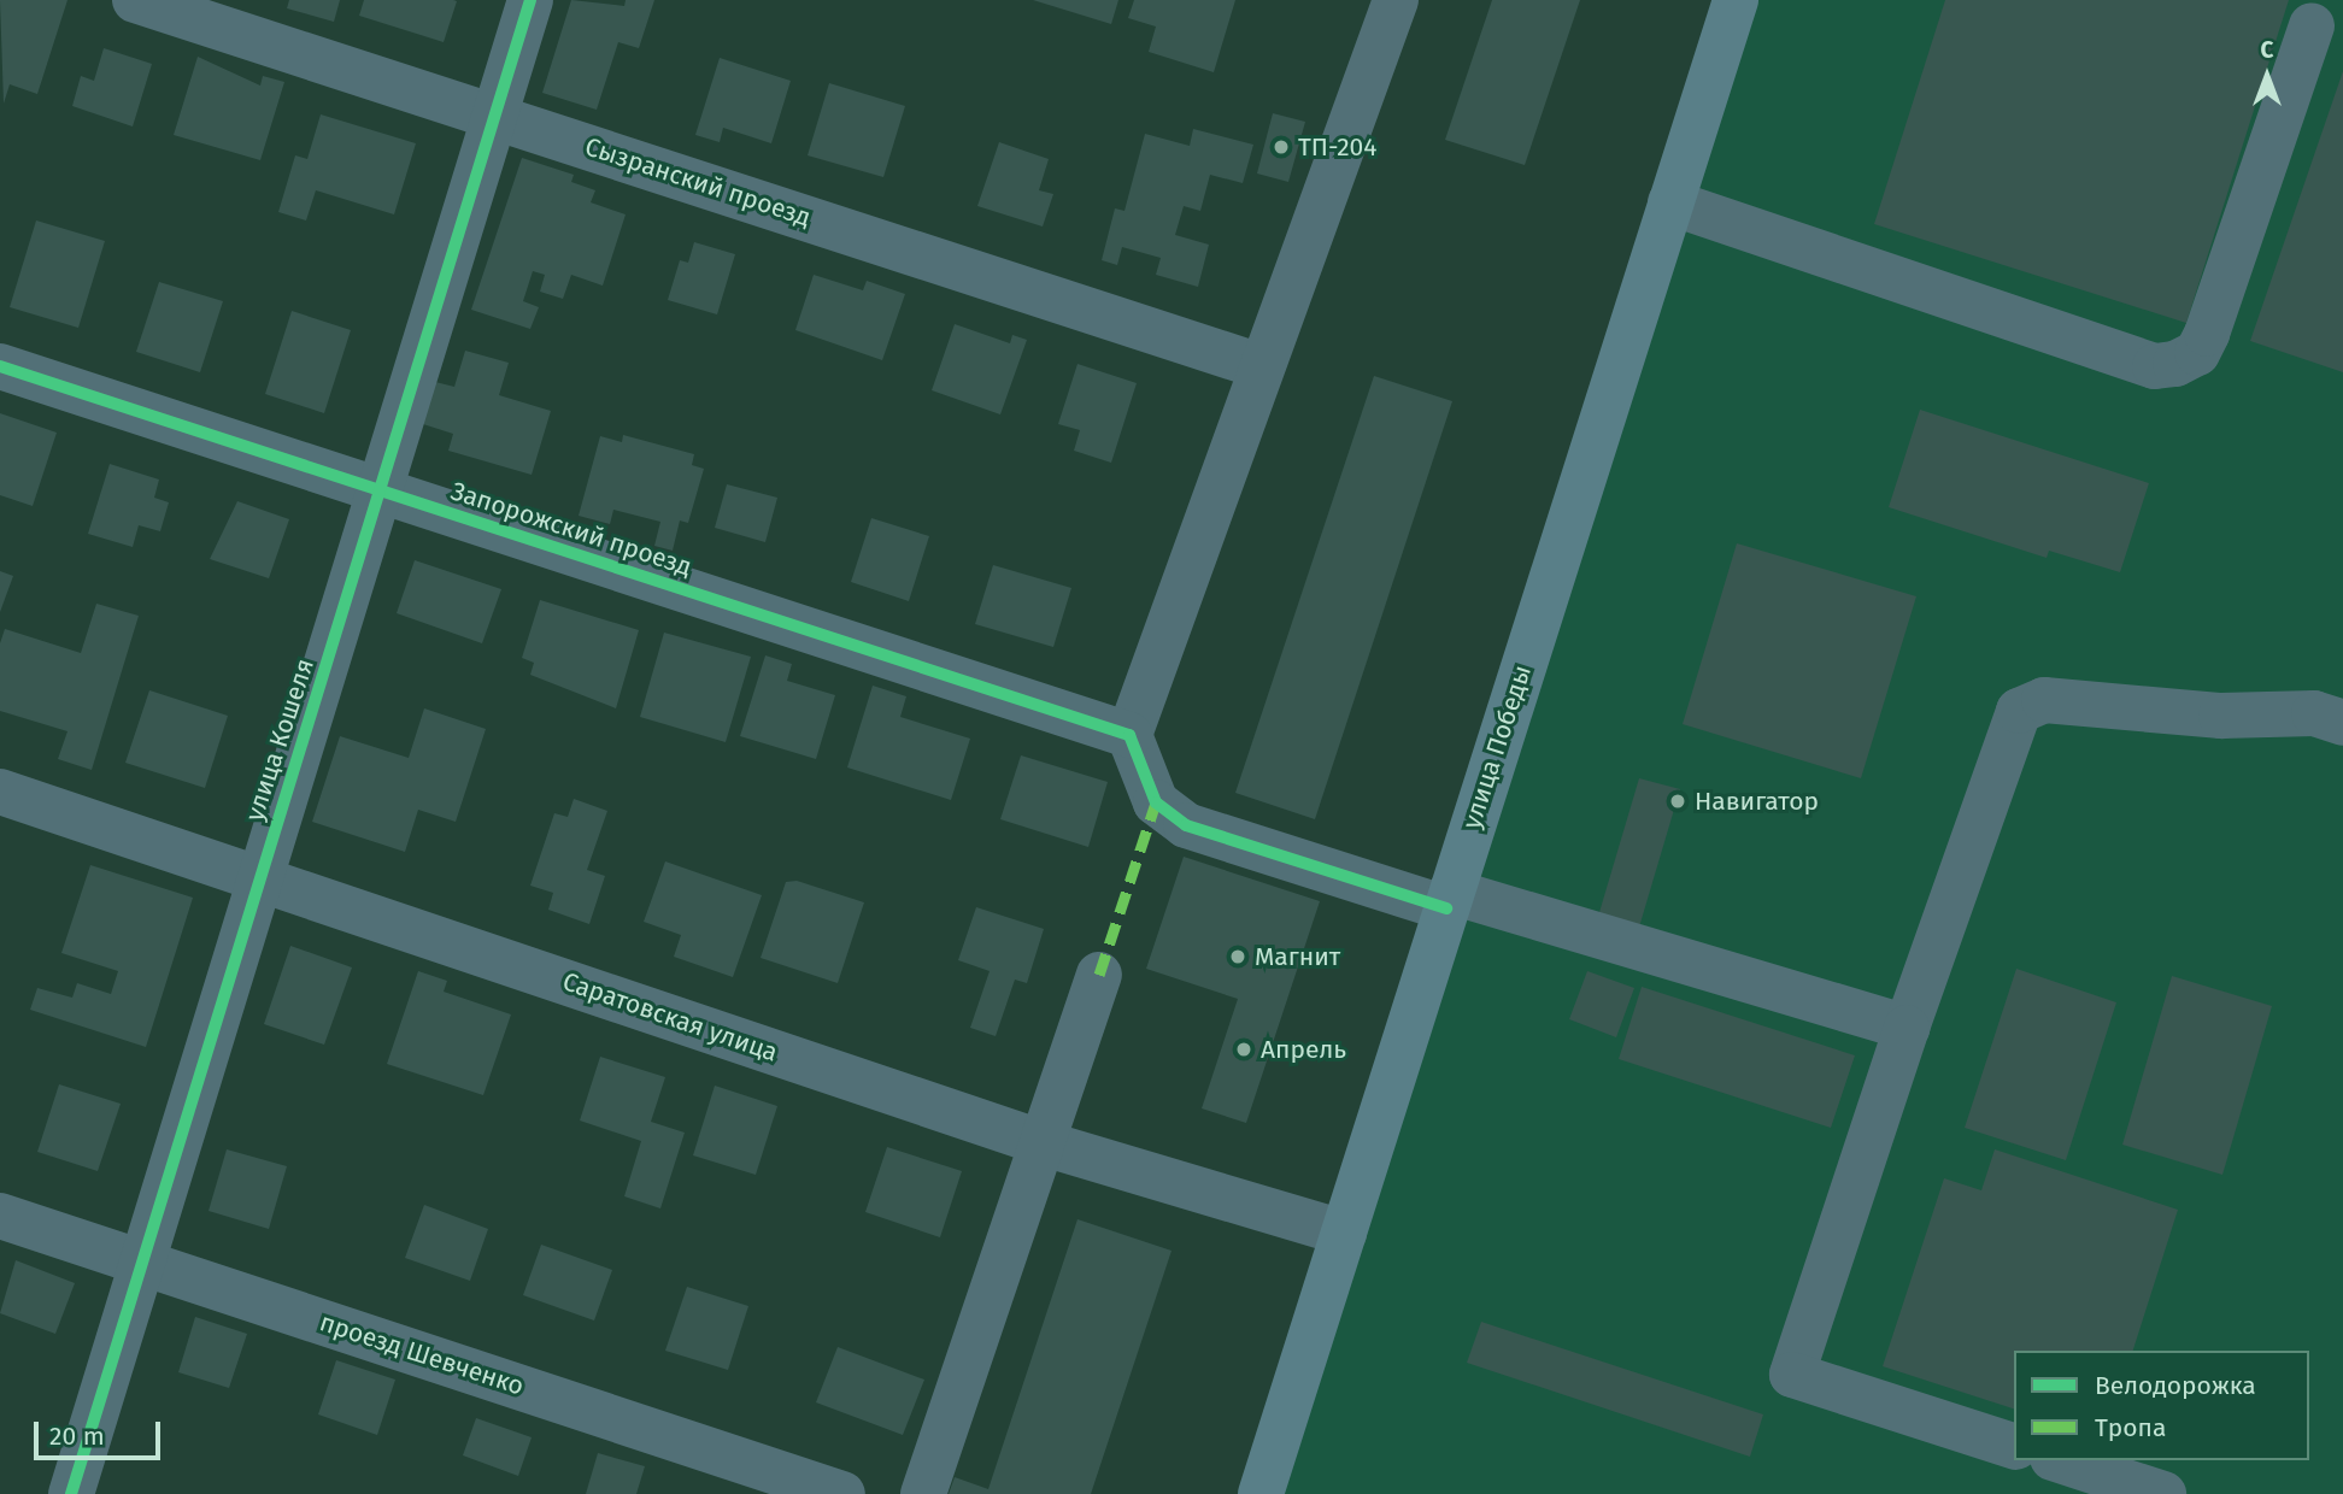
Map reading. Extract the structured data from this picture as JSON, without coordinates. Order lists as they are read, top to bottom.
{
  "streets": {
    "main road": ["улица Победы"],
    "street": [
      "Сызранский проезд",
      "Запорожский проезд",
      "улица Кошеля",
      "Саратовская улица",
      "проезд Шевченко"
    ]
  },
  "crossings": [
    ["Сызранский проезд", "улица Кошеля"],
    ["Запорожский проезд", "улица Кошеля"],
    ["улица Кошеля", "Саратовская улица"],
    ["улица Кошеля", "проезд Шевченко"],
    ["улица Победы", "Саратовская улица"]
  ],
  "places": [
    "ТП-204",
    "Навигатор",
    "Магнит",
    "Апрель"
  ],
  "legend": ["Велодорожка", "Тропа"],
  "scale_bar": "20 m",
  "north": "top"
}
